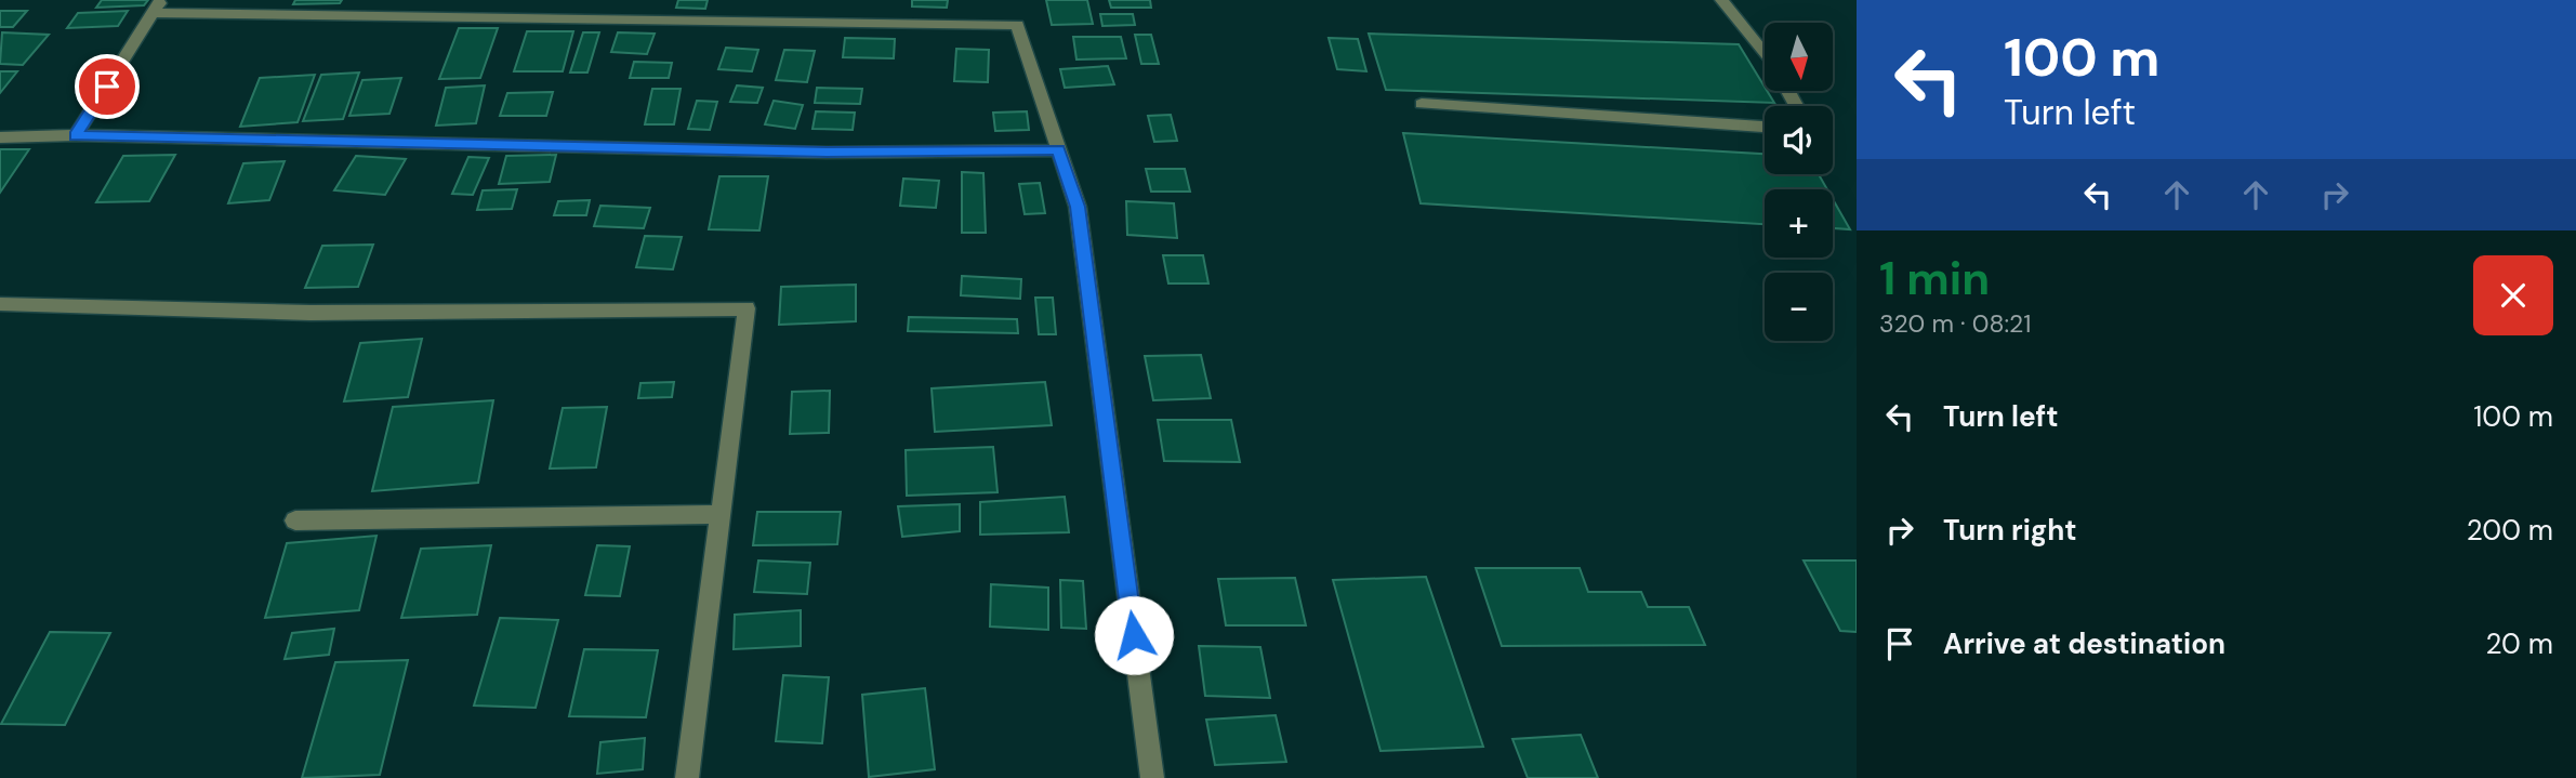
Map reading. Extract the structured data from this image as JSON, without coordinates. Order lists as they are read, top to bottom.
{
  "north": "bottom",
  "page": {
    "turn": ["100 m", "Turn left"],
    "map_buttons": ["+", "−"],
    "heading": ["1 min", "320 m · 08:21"],
    "list": [
      {
        "name": "Turn left",
        "value": "100 m"
      },
      {
        "name": "Turn right",
        "value": "200 m"
      },
      {
        "name": "Arrive at destination",
        "value": "20 m"
      }
    ]
  }
}
